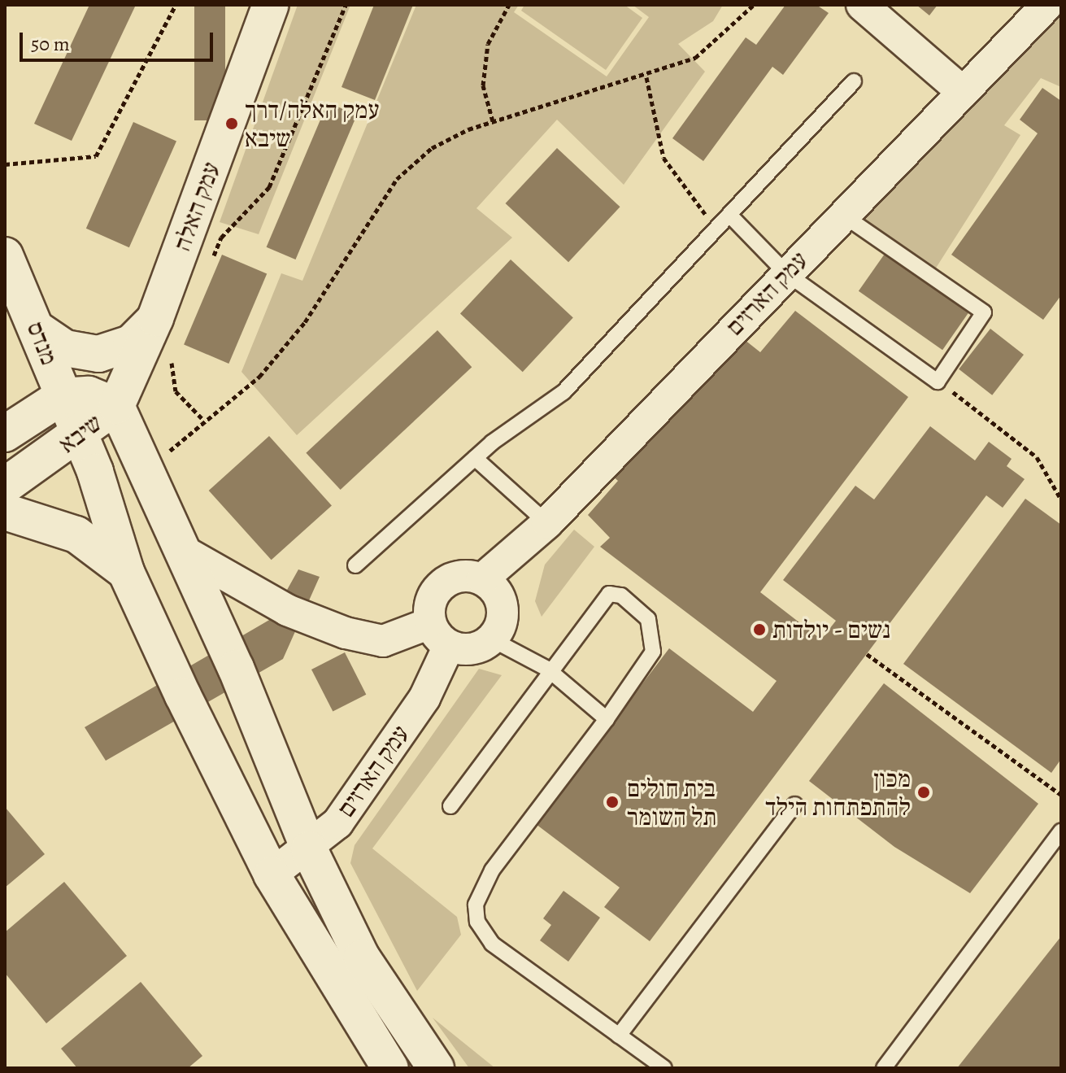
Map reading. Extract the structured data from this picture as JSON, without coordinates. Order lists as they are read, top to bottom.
{
  "streets": {
    "street": [
      "עמק האלה",
      "עמק הארזים",
      "מנדס",
      "שיבא"
    ]
  },
  "crossings": [
    ["עמק האלה", "שיבא"],
    ["עמק הארזים", "מנדס"],
    ["מנדס", "שיבא"]
  ],
  "places": [
    "עמק האלה/דרך שיבא",
    "נשים - יולדות",
    "מכון להתפתחות הילד",
    "בית חולים תל השומר"
  ],
  "scale_bar": "50 m"
}
